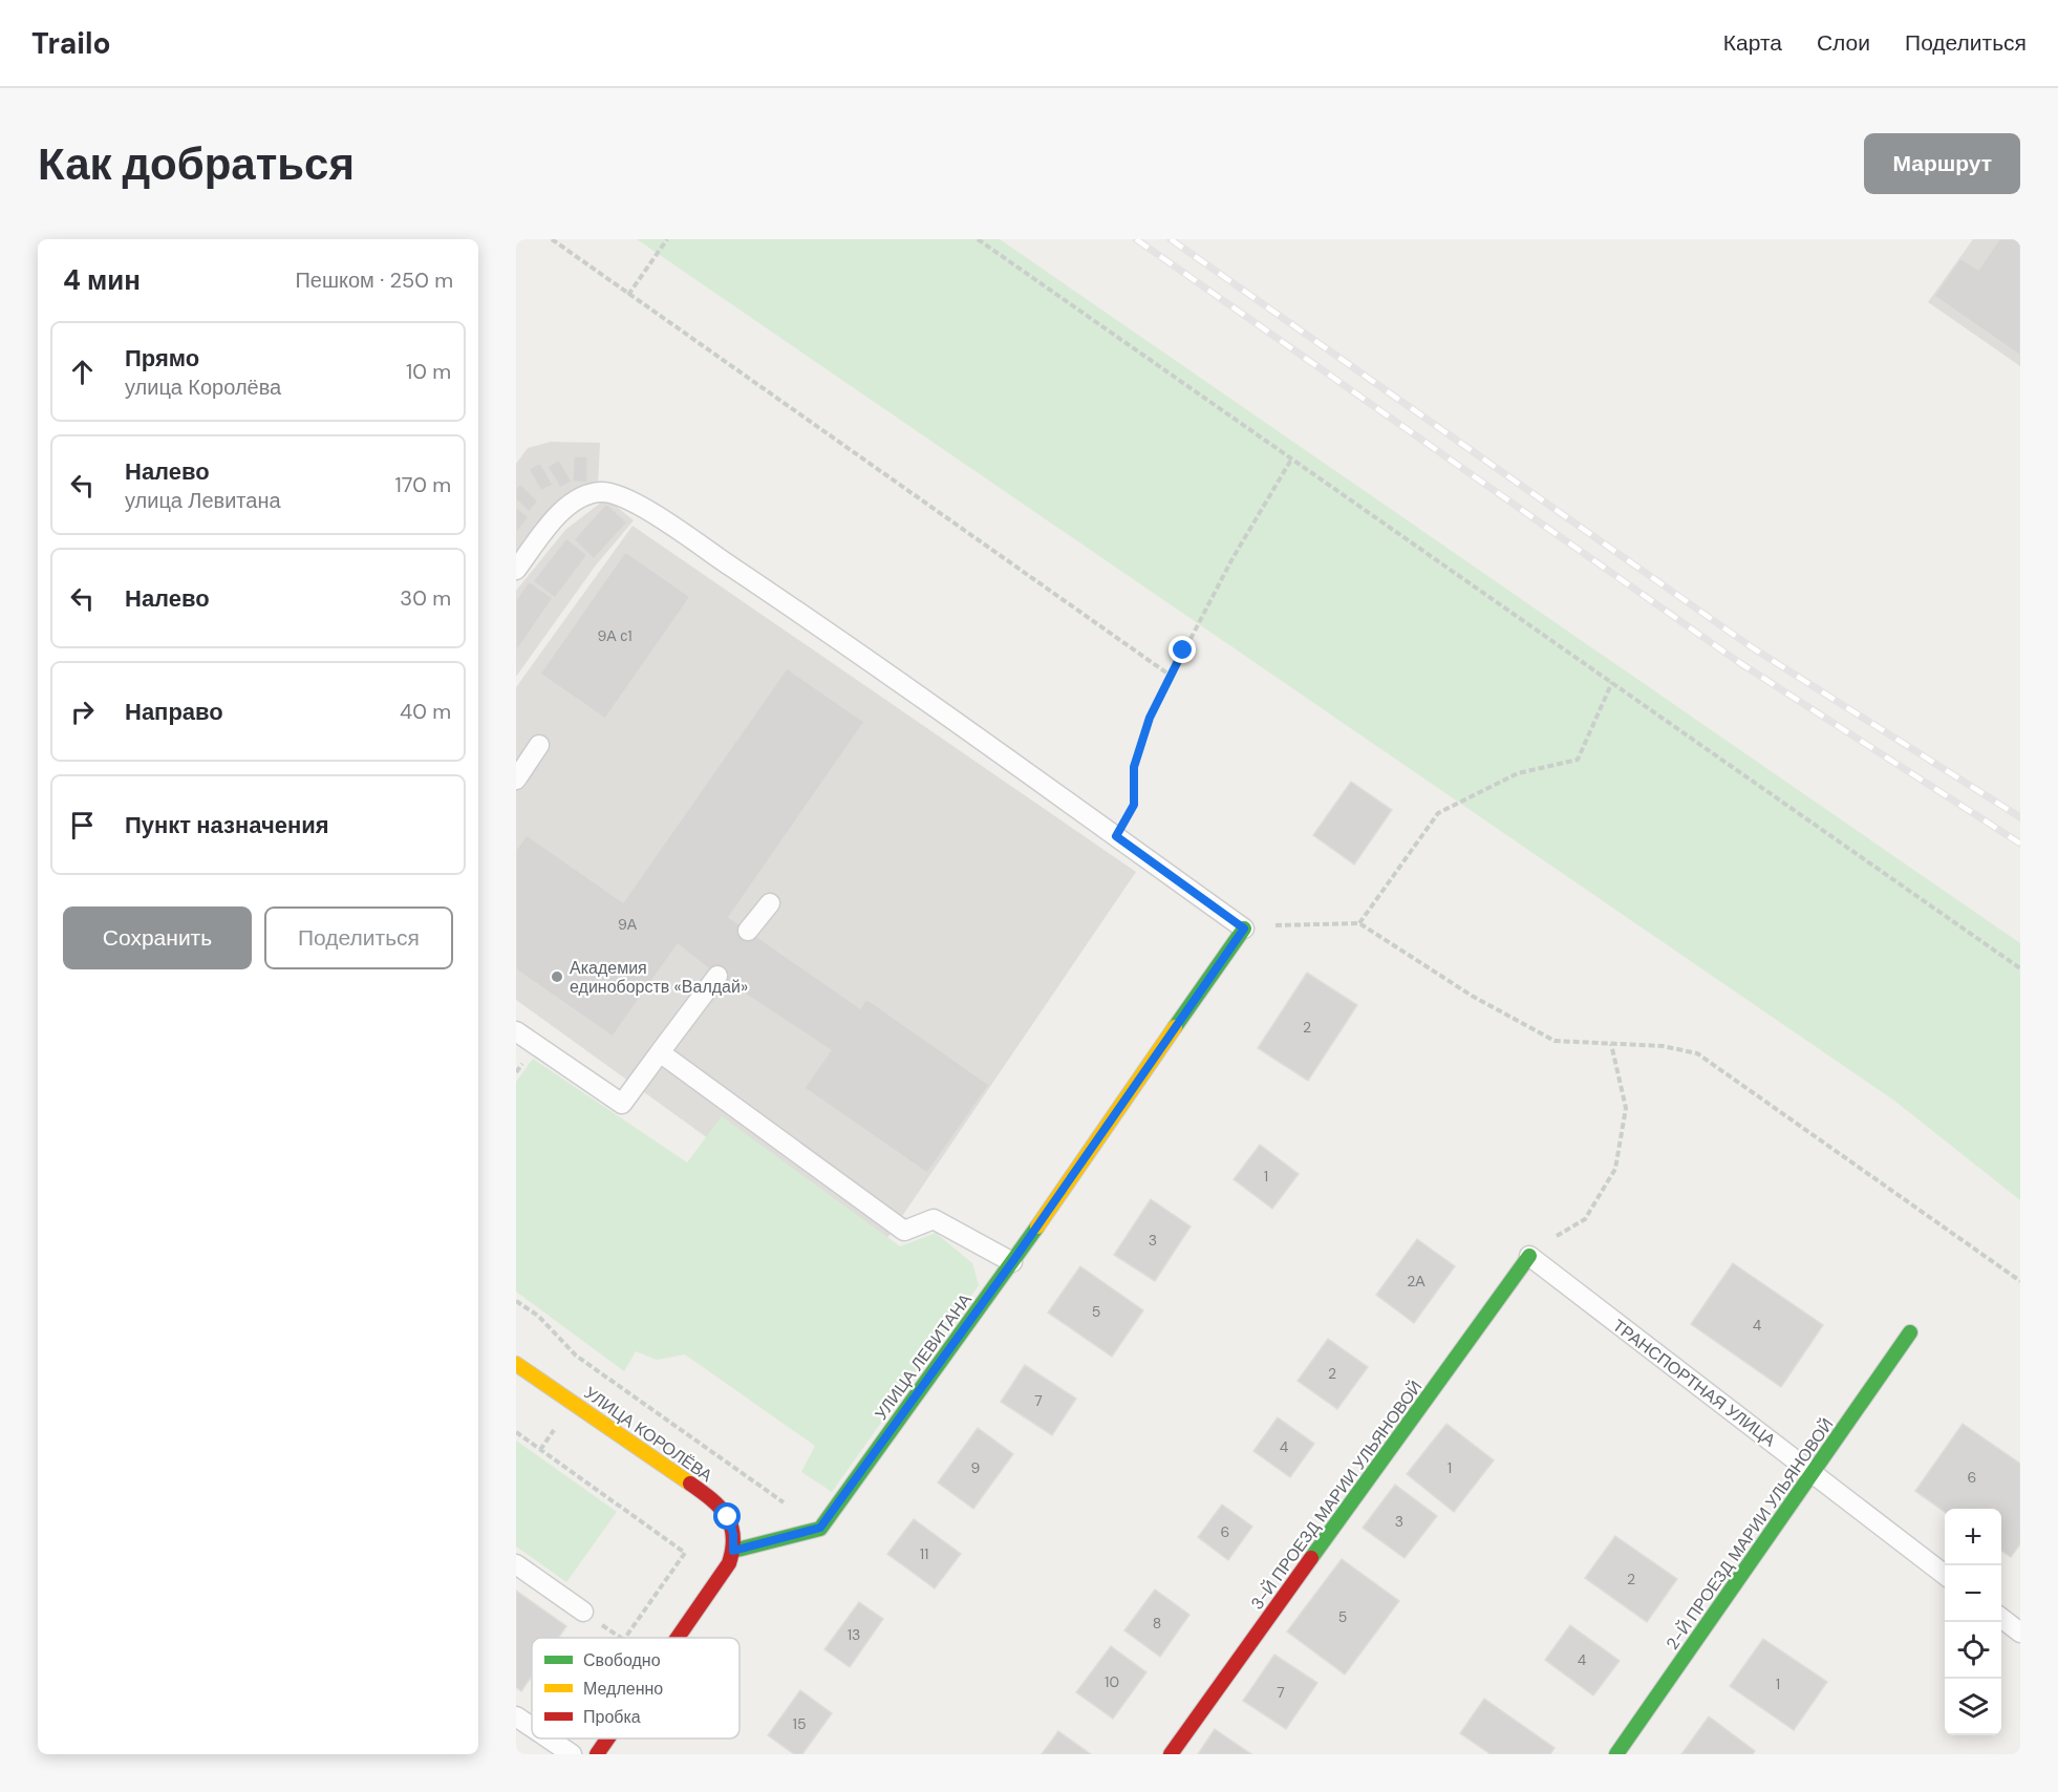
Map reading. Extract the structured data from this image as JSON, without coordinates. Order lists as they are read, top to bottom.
{
  "streets": {
    "street": [
      "УЛИЦА ЛЕВИТАНА",
      "УЛИЦА КОРОЛЁВА",
      "3-Й ПРОЕЗД МАРИИ УЛЬЯНОВОЙ",
      "2-Й ПРОЕЗД МАРИИ УЛЬЯНОВОЙ"
    ],
    "lane": ["ТРАНСПОРТНАЯ УЛИЦА"]
  },
  "crossings": [
    ["ТРАНСПОРТНАЯ УЛИЦА", "3-Й ПРОЕЗД МАРИИ УЛЬЯНОВОЙ"],
    ["ТРАНСПОРТНАЯ УЛИЦА", "2-Й ПРОЕЗД МАРИИ УЛЬЯНОВОЙ"]
  ],
  "places": ["Академия единоборств «Валдай»"],
  "house_numbers": [
    "9А с1",
    "9А",
    "2",
    "1",
    "3",
    "2А",
    "5",
    "4",
    "2",
    "7",
    "4",
    "9",
    "1",
    "6",
    "3",
    "6",
    "11",
    "2",
    "5",
    "8",
    "13",
    "4",
    "10",
    "1",
    "7",
    "15"
  ],
  "legend": ["Свободно", "Медленно", "Пробка"],
  "page": {
    "header": "Trailo",
    "nav": ["Карта", "Слои", "Поделиться"],
    "buttons": [
      "Маршрут",
      ["Сохранить", "Поделиться"]
    ],
    "title": "Как добраться",
    "heading": ["4 мин", "Пешком · 250 m"],
    "list": [
      ["Прямо", "улица Королёва", "10 m"],
      ["Налево", "улица Левитана", "170 m"],
      ["Налево", "30 m"],
      ["Направо", "40 m"],
      "Пункт назначения"
    ],
    "map_buttons": ["+", "−"]
  }
}
